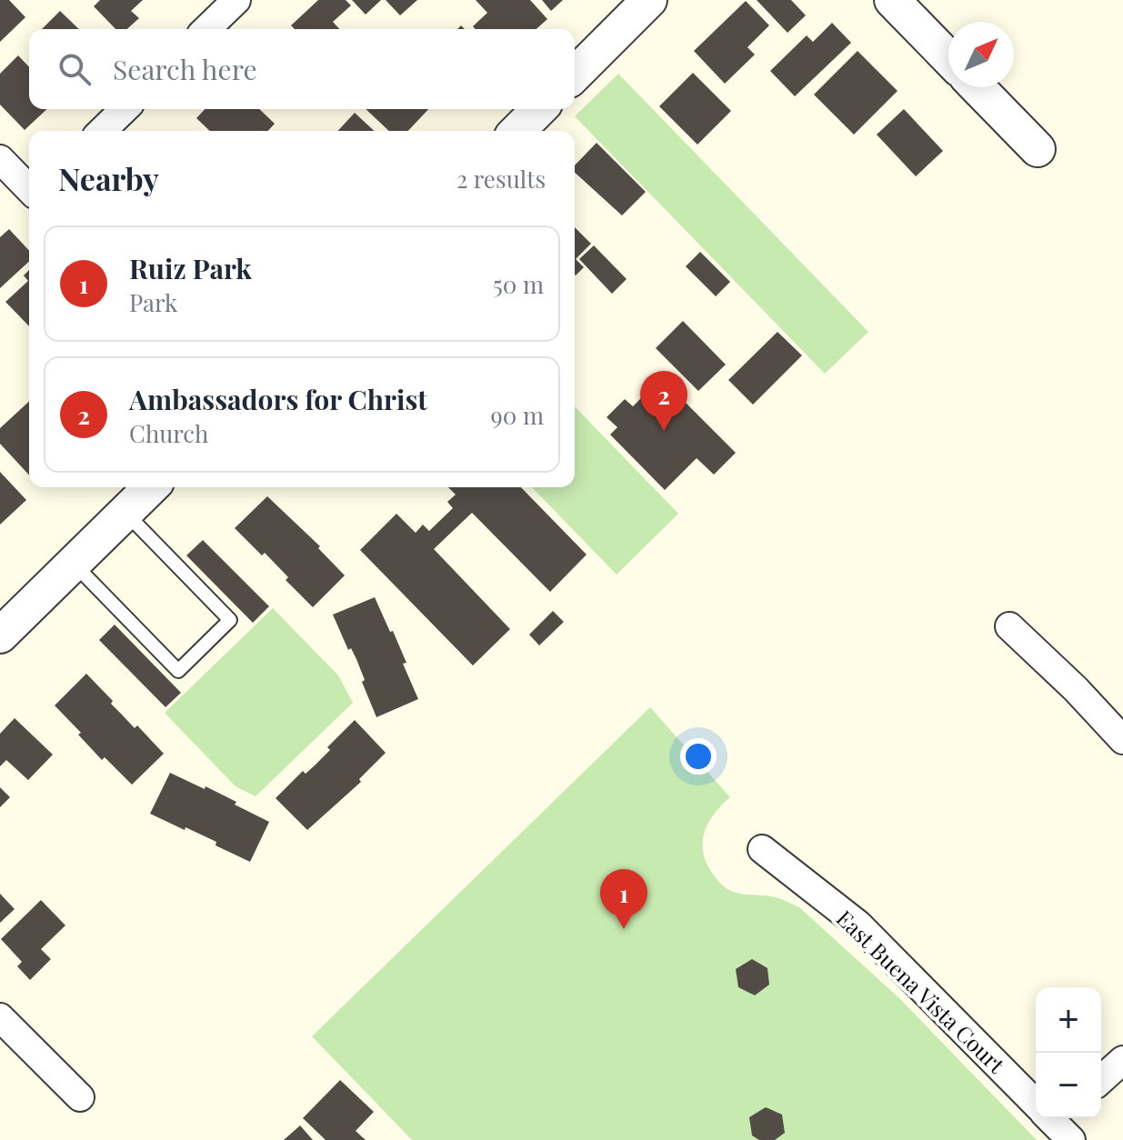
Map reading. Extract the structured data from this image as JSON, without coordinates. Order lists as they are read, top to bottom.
{
  "streets": {
    "street": ["East Buena Vista Court"]
  },
  "north": "top right",
  "page": {
    "search": "Search here",
    "heading": ["Nearby", "2 results"],
    "list": [
      {
        "mark": "1",
        "name": "Ruiz Park",
        "note": "Park",
        "value": "50 m"
      },
      {
        "mark": "2",
        "name": "Ambassadors for Christ",
        "note": "Church",
        "value": "90 m"
      }
    ],
    "pins": ["2", "1"],
    "map_buttons": ["+", "−"]
  }
}
